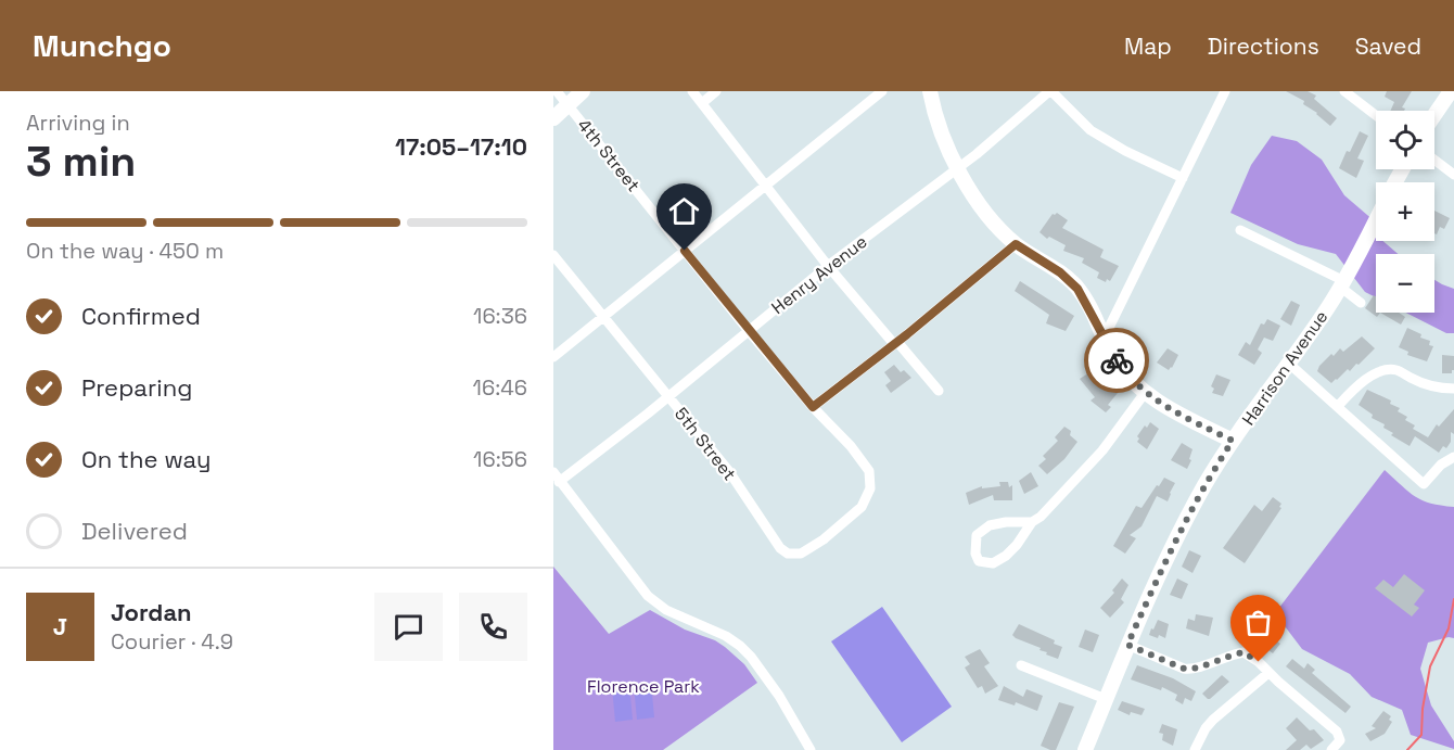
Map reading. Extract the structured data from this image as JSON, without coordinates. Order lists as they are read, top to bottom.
{
  "streets": {
    "main road": ["Harrison Avenue"],
    "street": ["4th Street", "Henry Avenue", "5th Street"]
  },
  "crossings": [
    ["4th Street", "Henry Avenue"],
    ["4th Street", "5th Street"],
    ["Henry Avenue", "5th Street"]
  ],
  "parks": ["Florence Park"],
  "page": {
    "header": "Munchgo",
    "nav": ["Map", "Directions", "Saved"],
    "heading": ["3 min", "Arriving in", "17:05–17:10"],
    "panel": ["Jordan", "Courier · 4.9"],
    "map_buttons": ["+", "−"],
    "bar": "On the way · 450 m",
    "list": [
      ["Confirmed", "16:36"],
      ["Preparing", "16:46"],
      ["On the way", "16:56"],
      "Delivered"
    ],
    "round": "J"
  }
}
